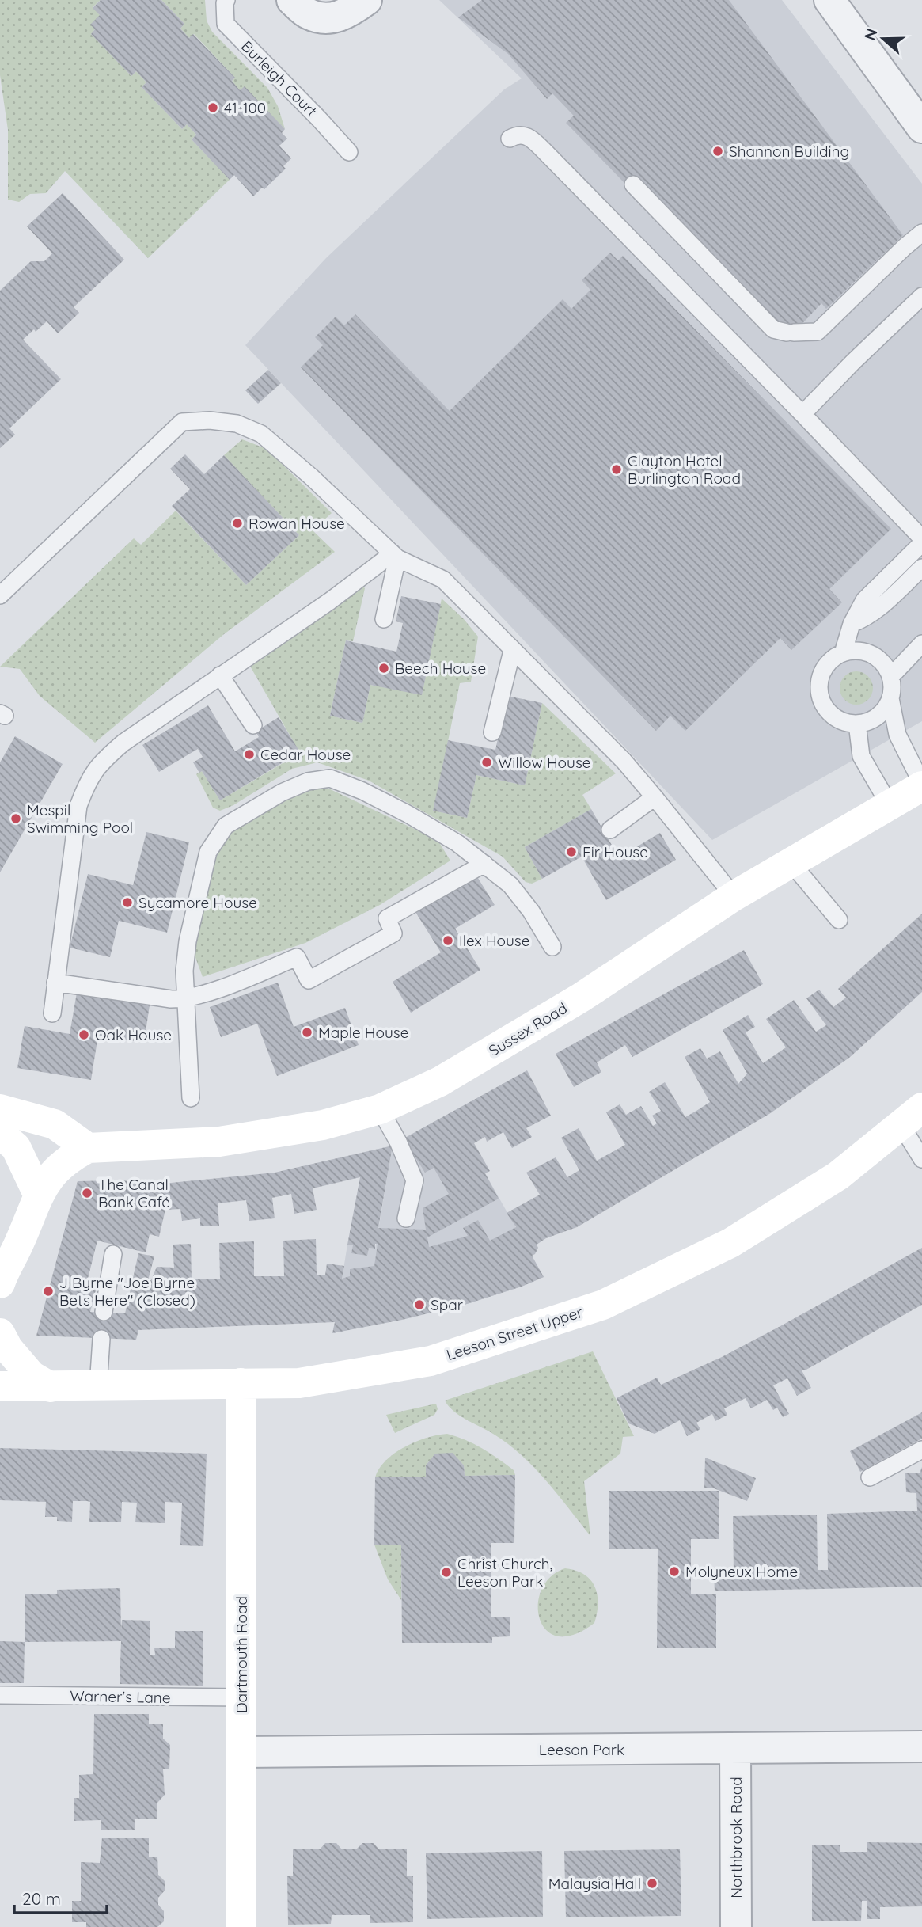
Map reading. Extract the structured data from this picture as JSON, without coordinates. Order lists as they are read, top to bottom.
{
  "streets": {
    "main road": ["Sussex Road", "Leeson Street Upper", "Dartmouth Road"],
    "street": ["Leeson Park", "Northbrook Road"],
    "lane": ["Burleigh Court", "Warner's Lane"]
  },
  "crossings": [
    ["Leeson Street Upper", "Dartmouth Road"],
    ["Dartmouth Road", "Warner's Lane"],
    ["Dartmouth Road", "Leeson Park"],
    ["Leeson Park", "Northbrook Road"]
  ],
  "places": [
    "41-100",
    "Shannon Building",
    "Clayton Hotel Burlington Road",
    "Rowan House",
    "Beech House",
    "Cedar House",
    "Willow House",
    "Mespil Swimming Pool",
    "Fir House",
    "Sycamore House",
    "Ilex House",
    "Maple House",
    "Oak House",
    "The Canal Bank Café",
    "J Byrne \"Joe Byrne Bets Here\" (Closed)",
    "Spar",
    "Molyneux Home",
    "Christ Church, Leeson Park",
    "Malaysia Hall"
  ],
  "scale_bar": "20 m",
  "north": "left"
}
